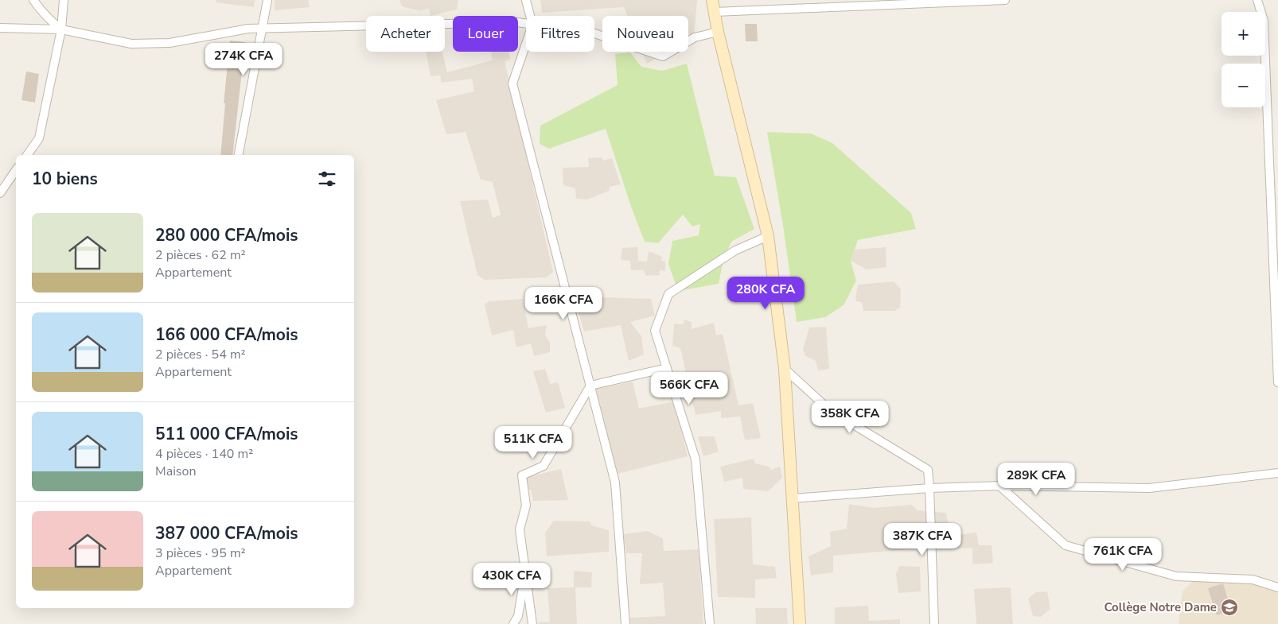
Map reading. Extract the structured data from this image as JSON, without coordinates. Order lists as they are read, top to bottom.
{
  "places": {
    "school or university": ["Collège Notre Dame"]
  },
  "page": {
    "map_buttons": ["+", "−"],
    "chip": [
      "Acheter",
      "Louer",
      "Filtres",
      "Nouveau"
    ],
    "price": [
      "274K CFA",
      "280K CFA",
      "166K CFA",
      "566K CFA",
      "358K CFA",
      "511K CFA",
      "289K CFA",
      "387K CFA",
      "761K CFA",
      "430K CFA"
    ],
    "heading": "10 biens",
    "list": [
      {
        "name": "280 000 CFA/mois",
        "note": "2 pièces · 62 m² · Appartement"
      },
      {
        "name": "166 000 CFA/mois",
        "note": "2 pièces · 54 m² · Appartement"
      },
      {
        "name": "511 000 CFA/mois",
        "note": "4 pièces · 140 m² · Maison"
      },
      {
        "name": "387 000 CFA/mois",
        "note": "3 pièces · 95 m² · Appartement"
      }
    ]
  }
}
